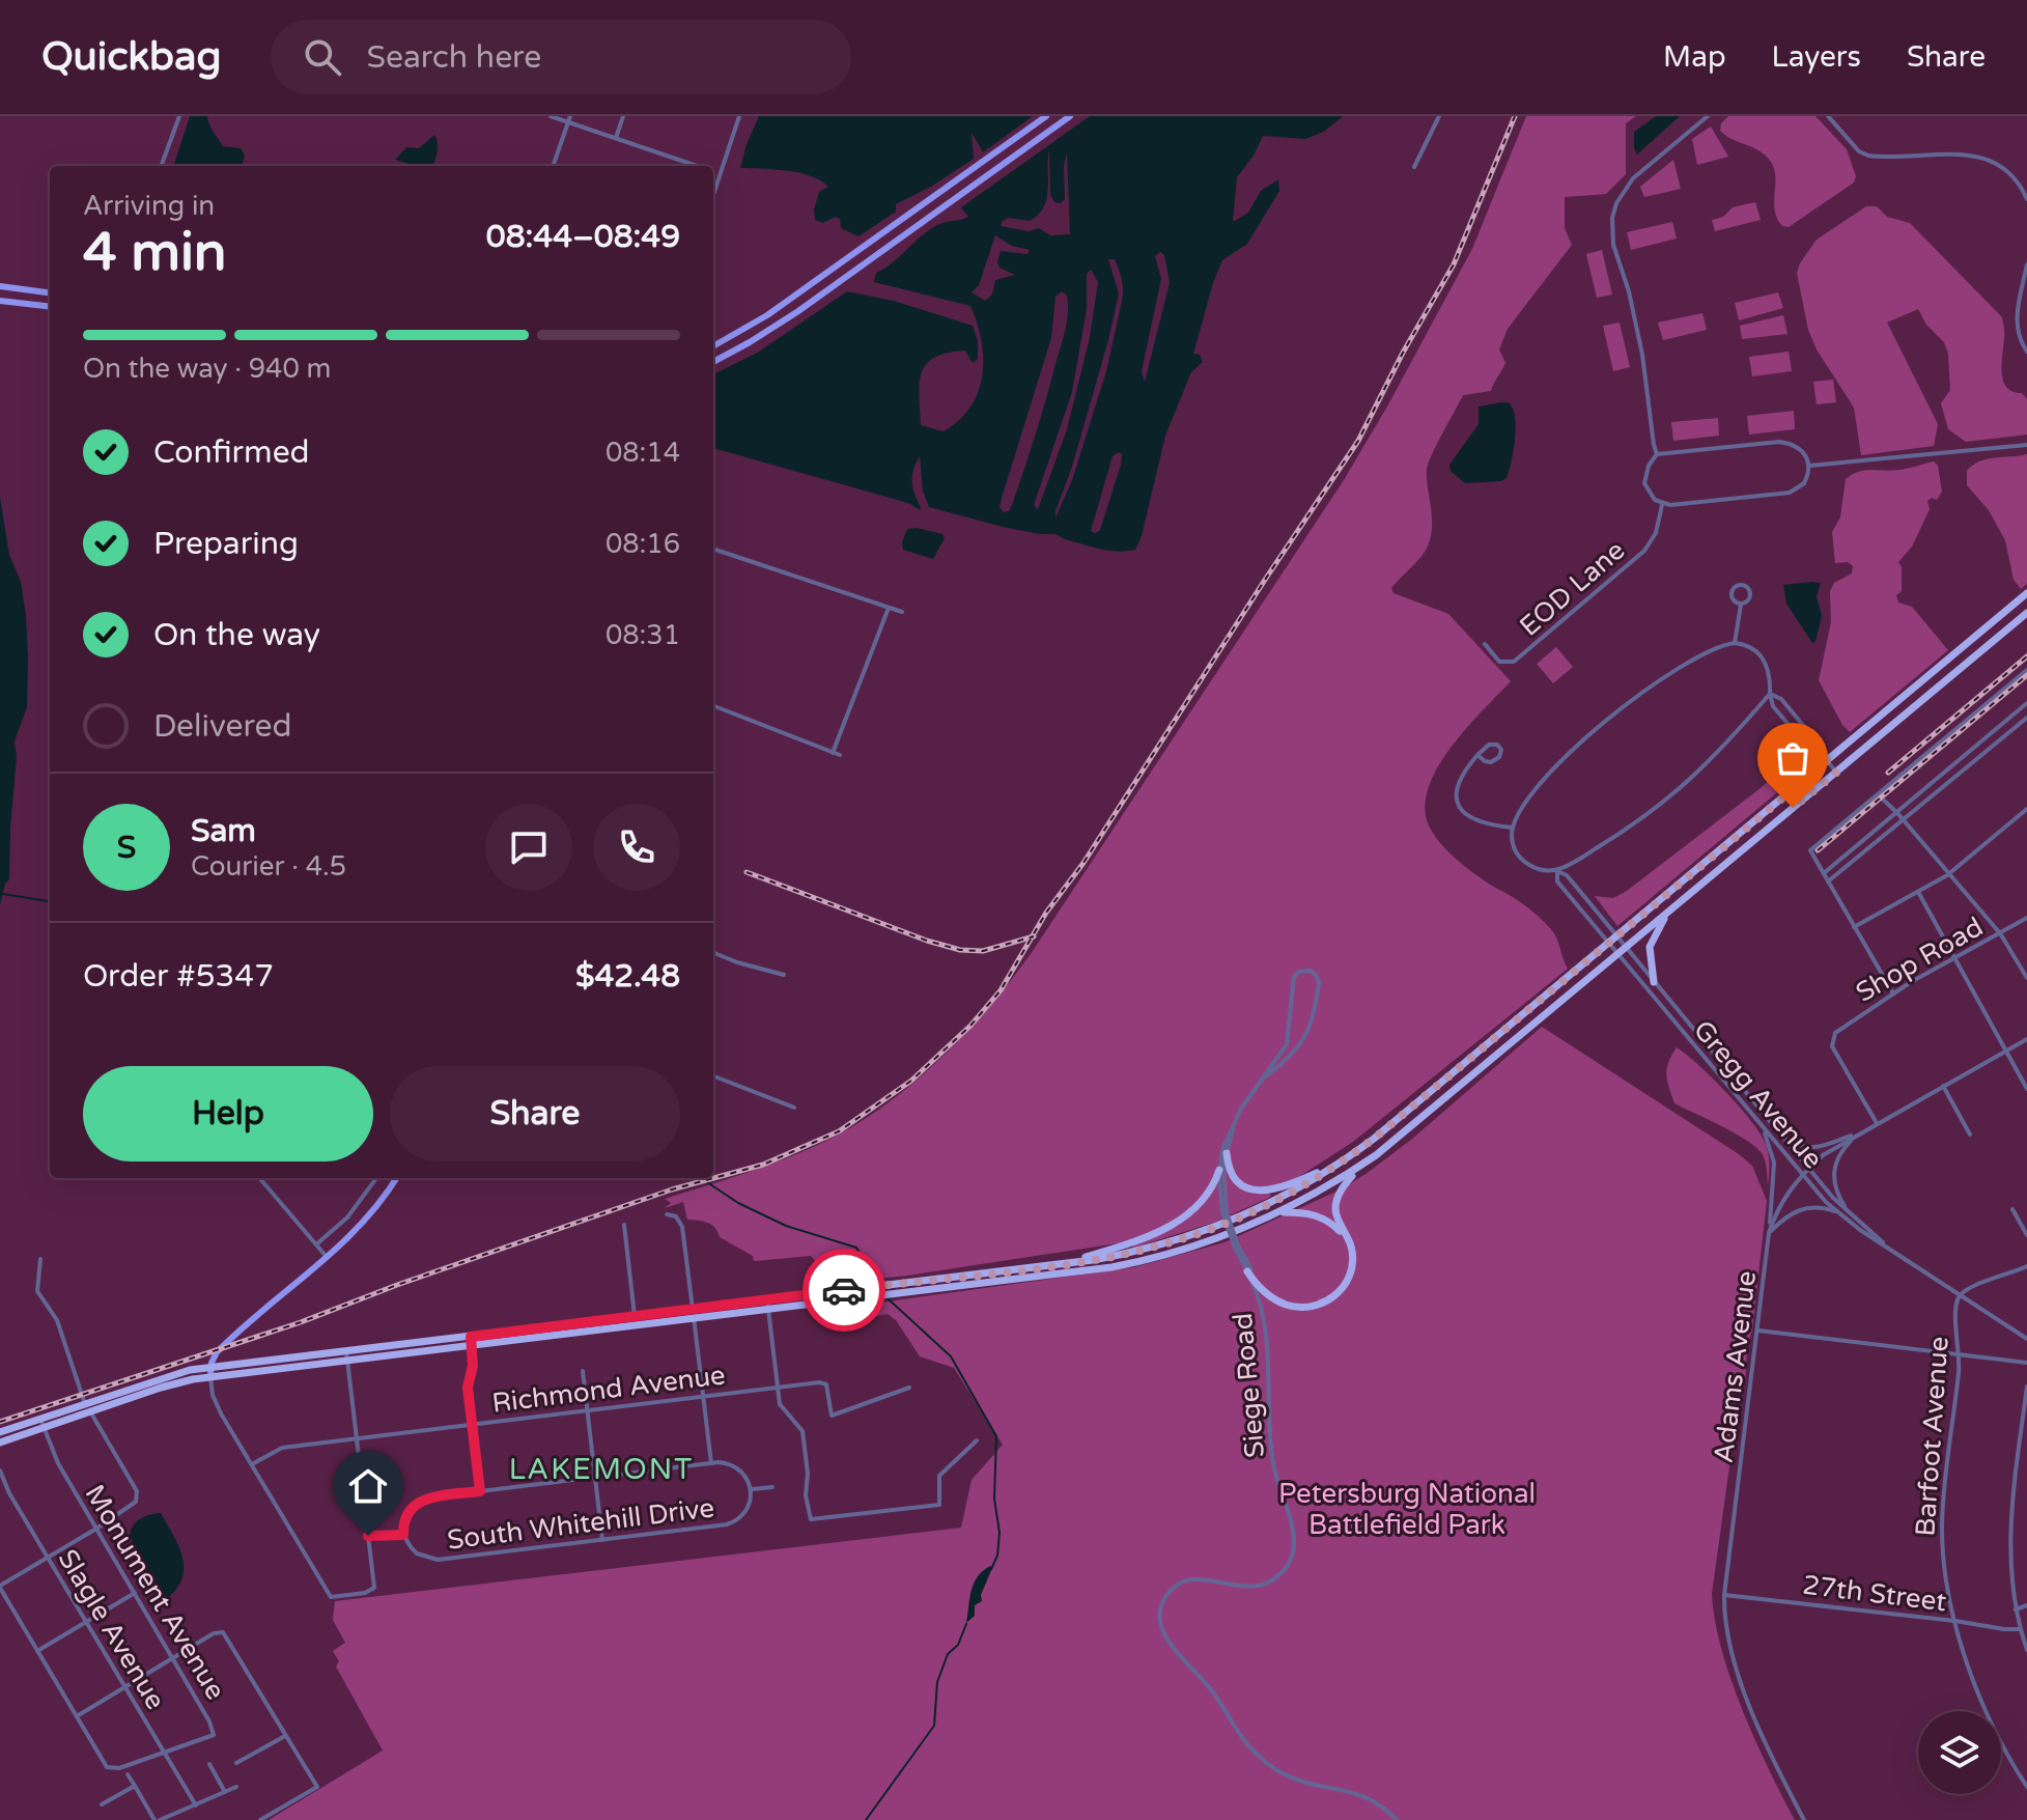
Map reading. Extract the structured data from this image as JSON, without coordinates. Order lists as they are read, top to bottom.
{
  "streets": {
    "street": [
      "EOD Lane",
      "Shop Road",
      "Gregg Avenue",
      "Adams Avenue",
      "Siege Road",
      "Richmond Avenue",
      "Barfoot Avenue",
      "South Whitehill Drive",
      "Monument Avenue",
      "27th Street",
      "Slagle Avenue"
    ]
  },
  "crossings": [
    ["Shop Road", "Adams Avenue"],
    ["Gregg Avenue", "Adams Avenue"],
    ["Gregg Avenue", "Barfoot Avenue"],
    ["Adams Avenue", "27th Street"],
    ["Barfoot Avenue", "27th Street"],
    ["Monument Avenue", "Slagle Avenue"]
  ],
  "districts": ["LAKEMONT"],
  "parks": ["Petersburg National Battlefield Park"],
  "page": {
    "header": "Quickbag",
    "search": "Search here",
    "nav": ["Map", "Layers", "Share"],
    "heading": ["4 min", "Arriving in", "08:44–08:49"],
    "panel": [
      "Sam",
      "Courier · 4.5",
      "Order #5347",
      "$42.48"
    ],
    "bar": "On the way · 940 m",
    "list": [
      ["Confirmed", "08:14"],
      ["Preparing", "08:16"],
      ["On the way", "08:31"],
      "Delivered"
    ],
    "round": "S",
    "buttons": ["Help", "Share"]
  }
}
